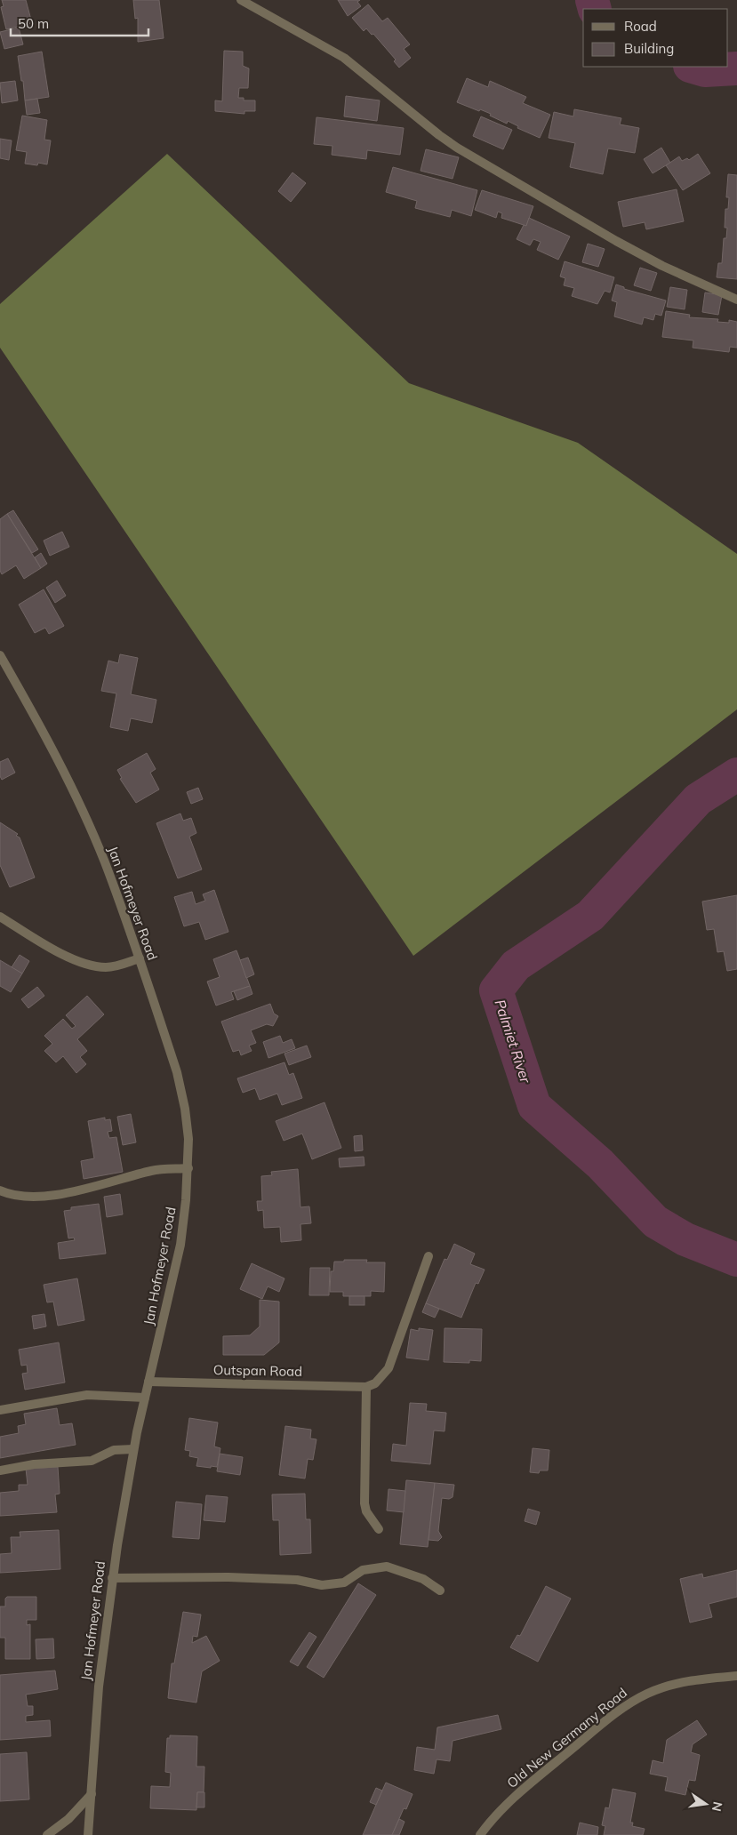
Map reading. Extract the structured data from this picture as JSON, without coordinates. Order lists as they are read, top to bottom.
{
  "streets": {
    "street": ["Jan Hofmeyer Road", "Outspan Road", "Old New Germany Road"]
  },
  "crossings": [
    ["Jan Hofmeyer Road", "Outspan Road"]
  ],
  "water": ["Palmiet River"],
  "legend": ["Road", "Building"],
  "scale_bar": "50 m",
  "north": "right"
}
